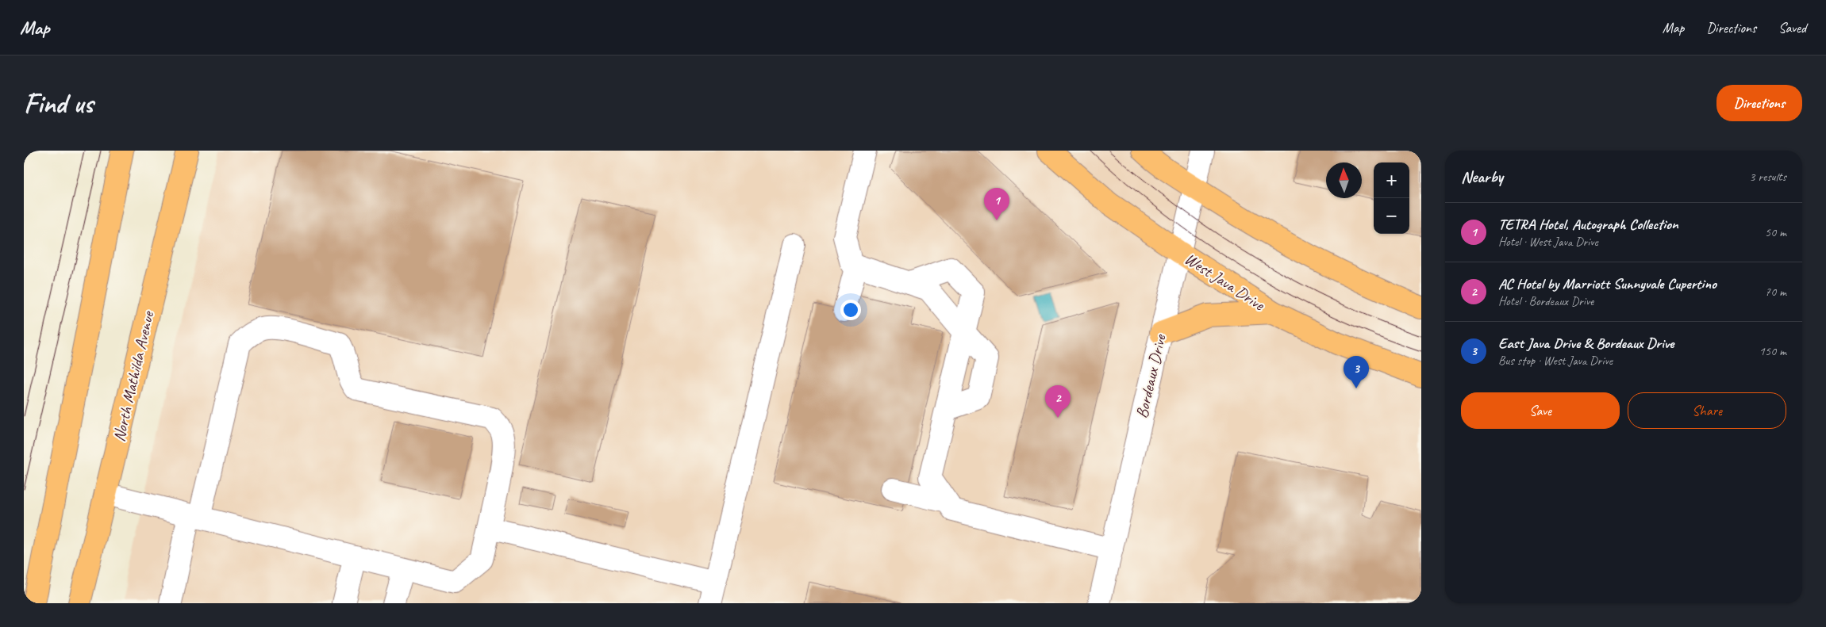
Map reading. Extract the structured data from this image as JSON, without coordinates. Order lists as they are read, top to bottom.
{
  "streets": {
    "main road": ["West Java Drive", "North Mathilda Avenue"],
    "street": ["Bordeaux Drive"]
  },
  "crossings": [
    ["West Java Drive", "Bordeaux Drive"]
  ],
  "north": "top",
  "page": {
    "header": "Map",
    "nav": ["Map", "Directions", "Saved"],
    "buttons": [
      "Directions",
      ["Save", "Share"]
    ],
    "title": "Find us",
    "heading": ["Nearby", "3 results"],
    "map_buttons": ["+", "−"],
    "pins": ["1", "3", "2"],
    "list": [
      {
        "mark": "1",
        "name": "TETRA Hotel, Autograph Collection",
        "note": "Hotel · West Java Drive",
        "value": "50 m"
      },
      {
        "mark": "2",
        "name": "AC Hotel by Marriott Sunnyvale Cupertino",
        "note": "Hotel · Bordeaux Drive",
        "value": "70 m"
      },
      {
        "mark": "3",
        "name": "East Java Drive & Bordeaux Drive",
        "note": "Bus stop · West Java Drive",
        "value": "150 m"
      }
    ]
  }
}
